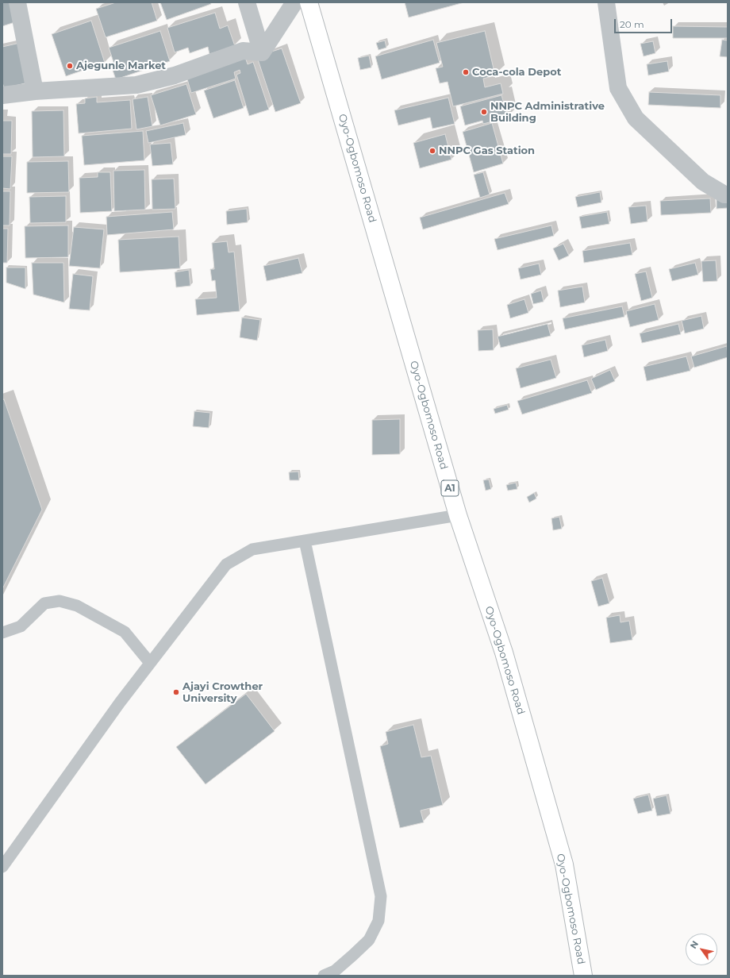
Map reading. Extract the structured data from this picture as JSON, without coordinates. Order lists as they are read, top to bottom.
{
  "streets": {
    "highway": ["Oyo-Ogbomoso Road", "A1"]
  },
  "places": [
    "Ajegunle Market",
    "Coca-cola Depot",
    "NNPC Administrative Building",
    "NNPC Gas Station",
    "Ajayi Crowther University"
  ],
  "scale_bar": "20 m",
  "north": "top left"
}
